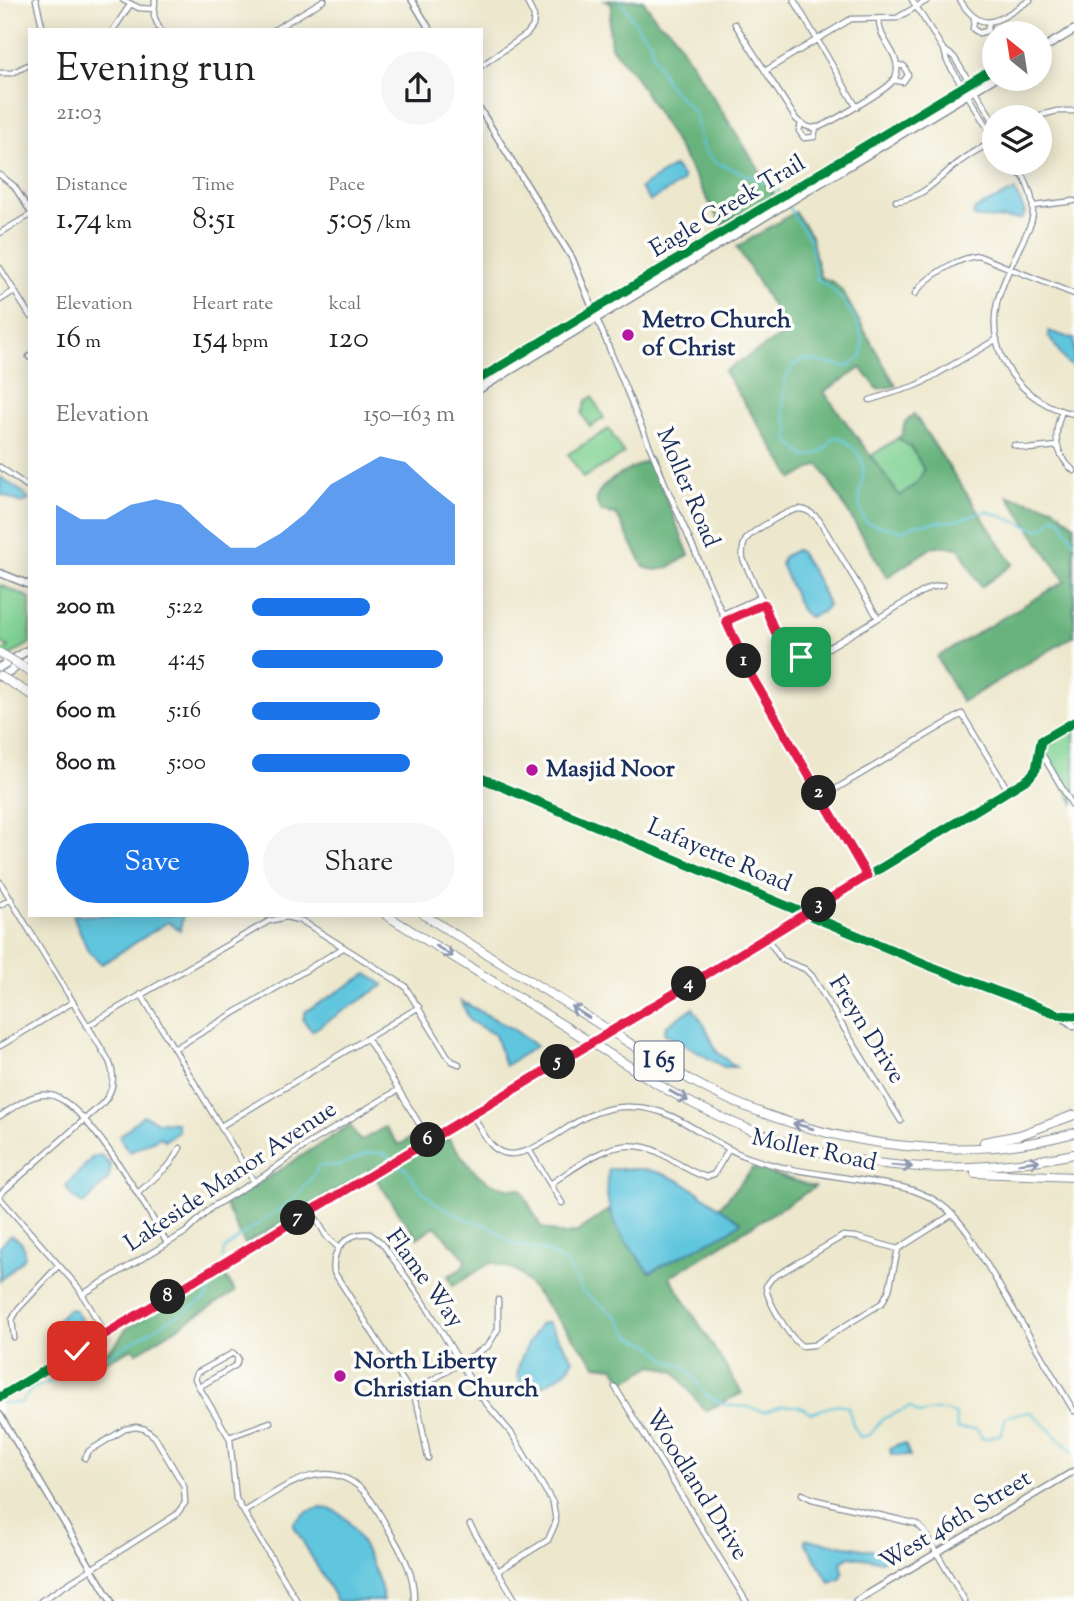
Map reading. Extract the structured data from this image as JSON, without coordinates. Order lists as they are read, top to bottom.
{
  "streets": {
    "highway": ["I 65"],
    "main road": ["Lafayette Road"],
    "street": [
      "Moller Road",
      "Freyn Drive",
      "Lakeside Manor Avenue",
      "Flame Way",
      "Woodland Drive",
      "West 46th Street"
    ],
    "cycle path": ["Eagle Creek Trail"]
  },
  "places": ["Metro Church of Christ", "Masjid Noor", "North Liberty Christian Church"],
  "north": "top left",
  "page": {
    "heading": ["Evening run", "21:03"],
    "stats": [
      ["Distance", "1.74 km"],
      ["Time", "8:51"],
      ["Pace", "5:05 /km"],
      ["Elevation", "16 m"],
      ["Heart rate", "154 bpm"],
      ["kcal", "120"]
    ],
    "chart": ["Elevation", "150–163 m"],
    "list": [
      {
        "name": "200 m",
        "note": "5:22"
      },
      {
        "name": "400 m",
        "note": "4:45"
      },
      {
        "name": "600 m",
        "note": "5:16"
      },
      {
        "name": "800 m",
        "note": "5:00"
      }
    ],
    "pins": [
      "1",
      "2",
      "3",
      "4",
      "5",
      "6",
      "7",
      "8"
    ],
    "buttons": ["Save", "Share"]
  }
}
